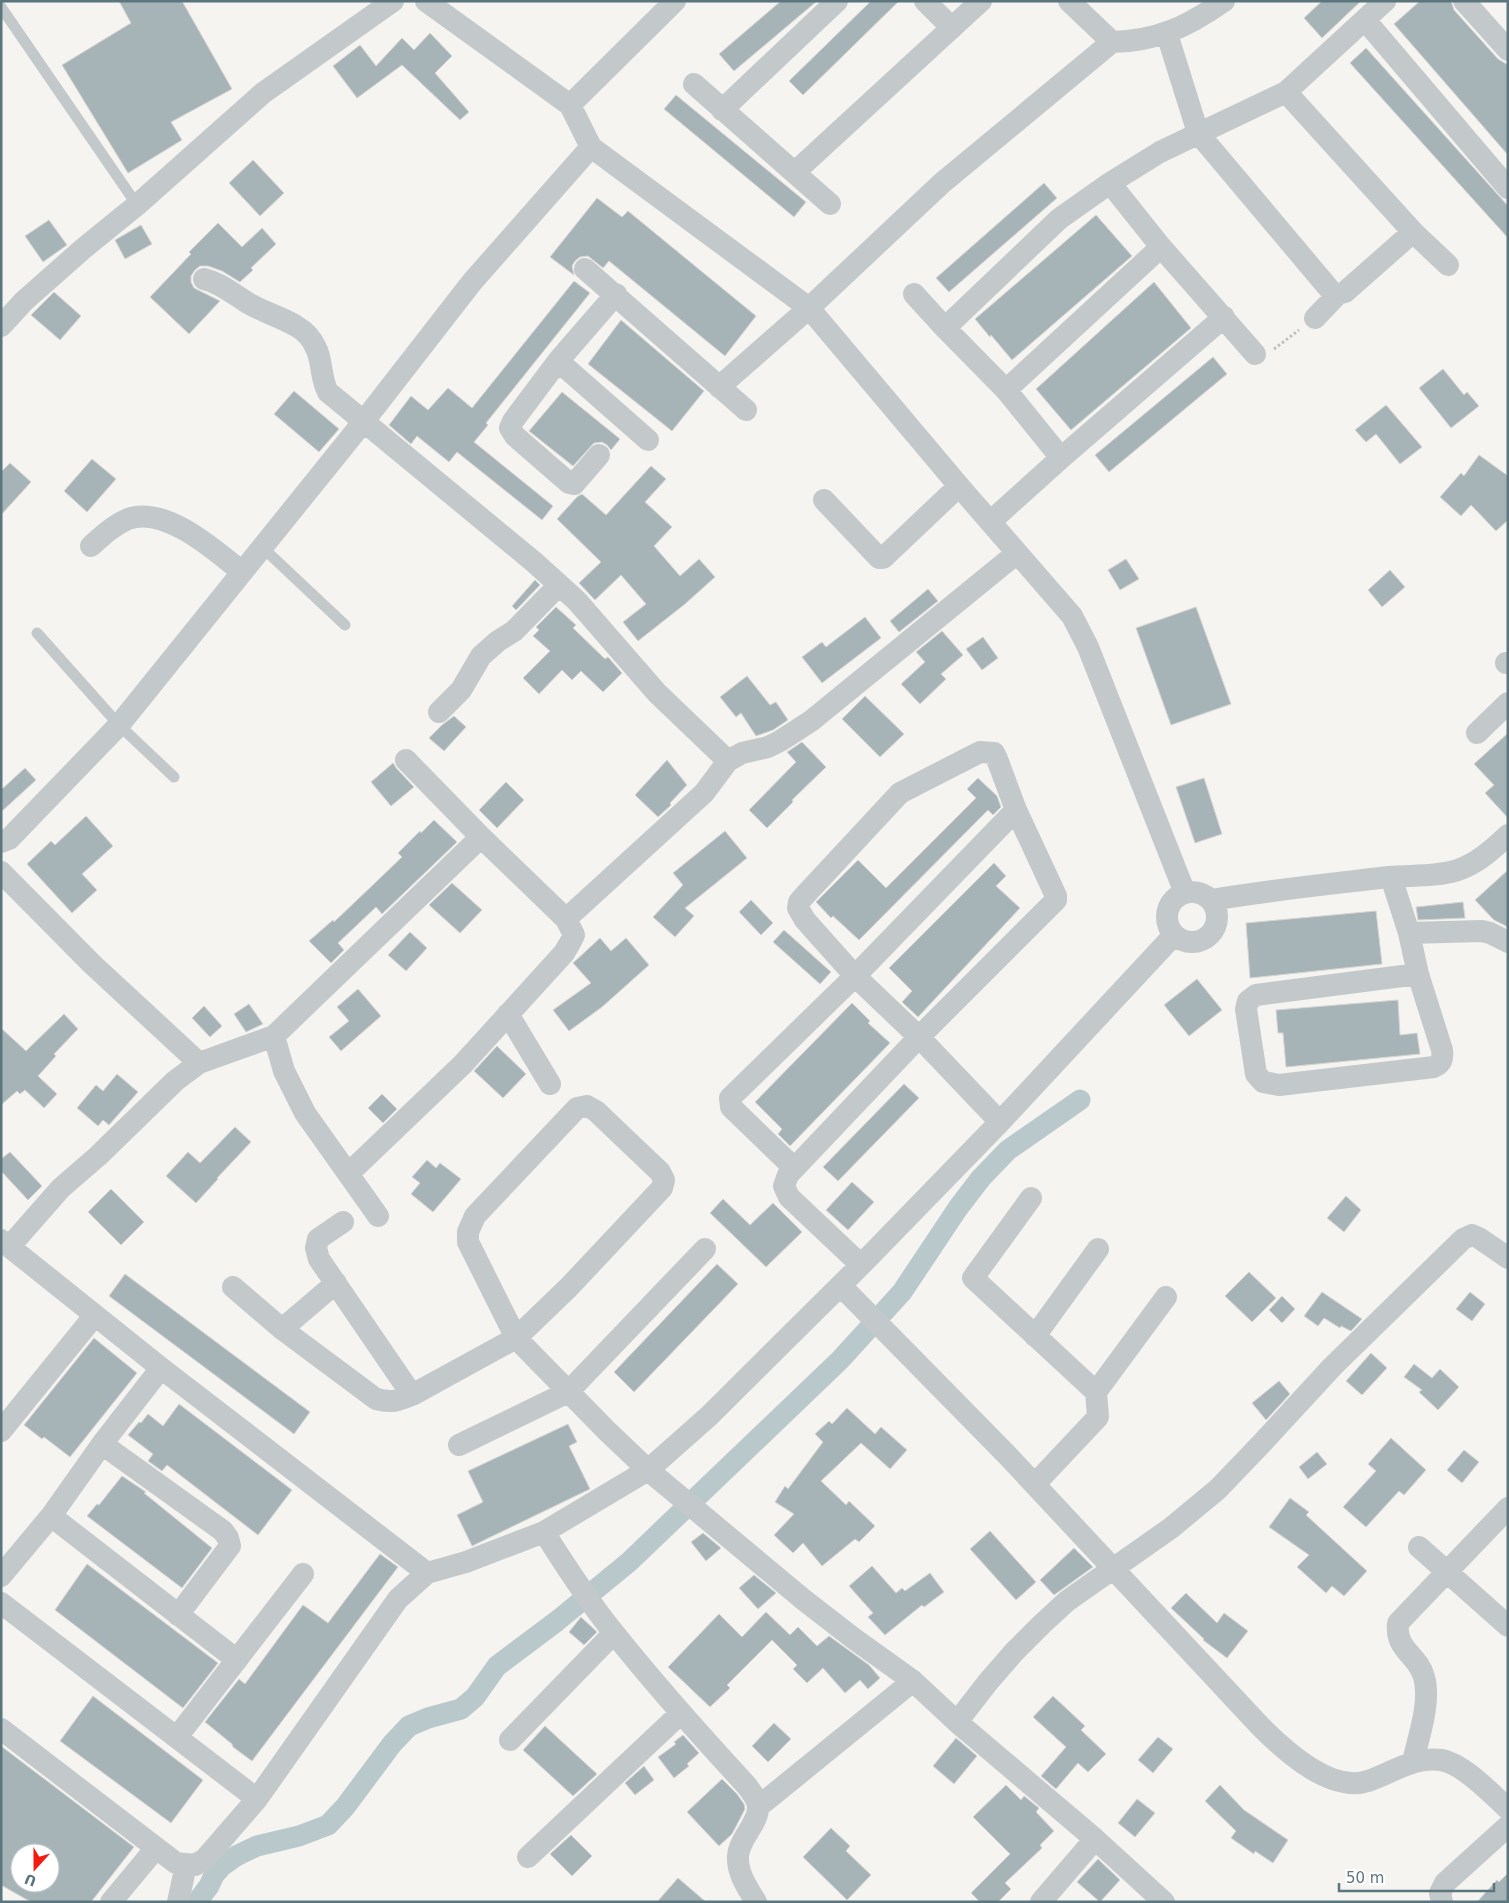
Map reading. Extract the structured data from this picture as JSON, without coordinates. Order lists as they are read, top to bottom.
{
  "scale_bar": "50 m",
  "north": "bottom"
}
